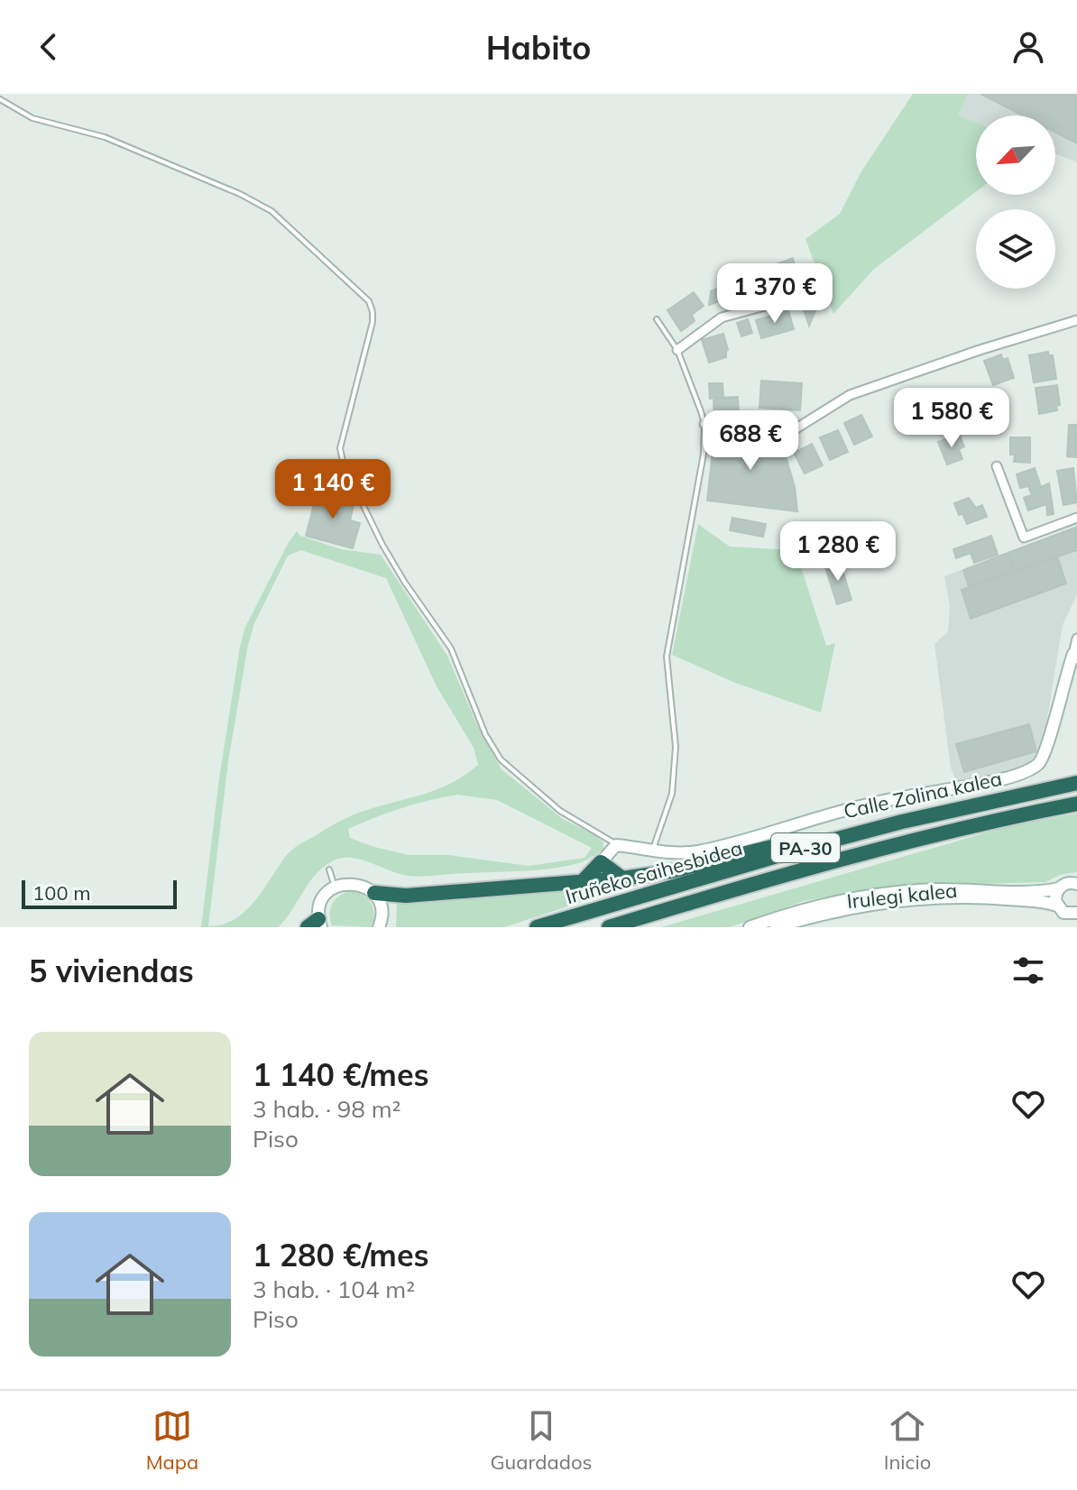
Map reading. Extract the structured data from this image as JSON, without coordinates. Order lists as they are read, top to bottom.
{
  "streets": {
    "highway": ["PA-30", "Iruñeko saihesbidea"],
    "street": ["Calle Zolina kalea", "Irulegi kalea"]
  },
  "scale_bar": "100 m",
  "north": "bottom left",
  "page": {
    "header": "Habito",
    "price": [
      "1 370 €",
      "1 580 €",
      "688 €",
      "1 140 €",
      "1 280 €"
    ],
    "scale": "100 m",
    "heading": "5 viviendas",
    "list": [
      {
        "name": "1 140 €/mes",
        "note": "3 hab. · 98 m² · Piso"
      },
      {
        "name": "1 280 €/mes",
        "note": "3 hab. · 104 m² · Piso"
      }
    ],
    "tabs": ["Mapa", "Guardados", "Inicio"]
  }
}
